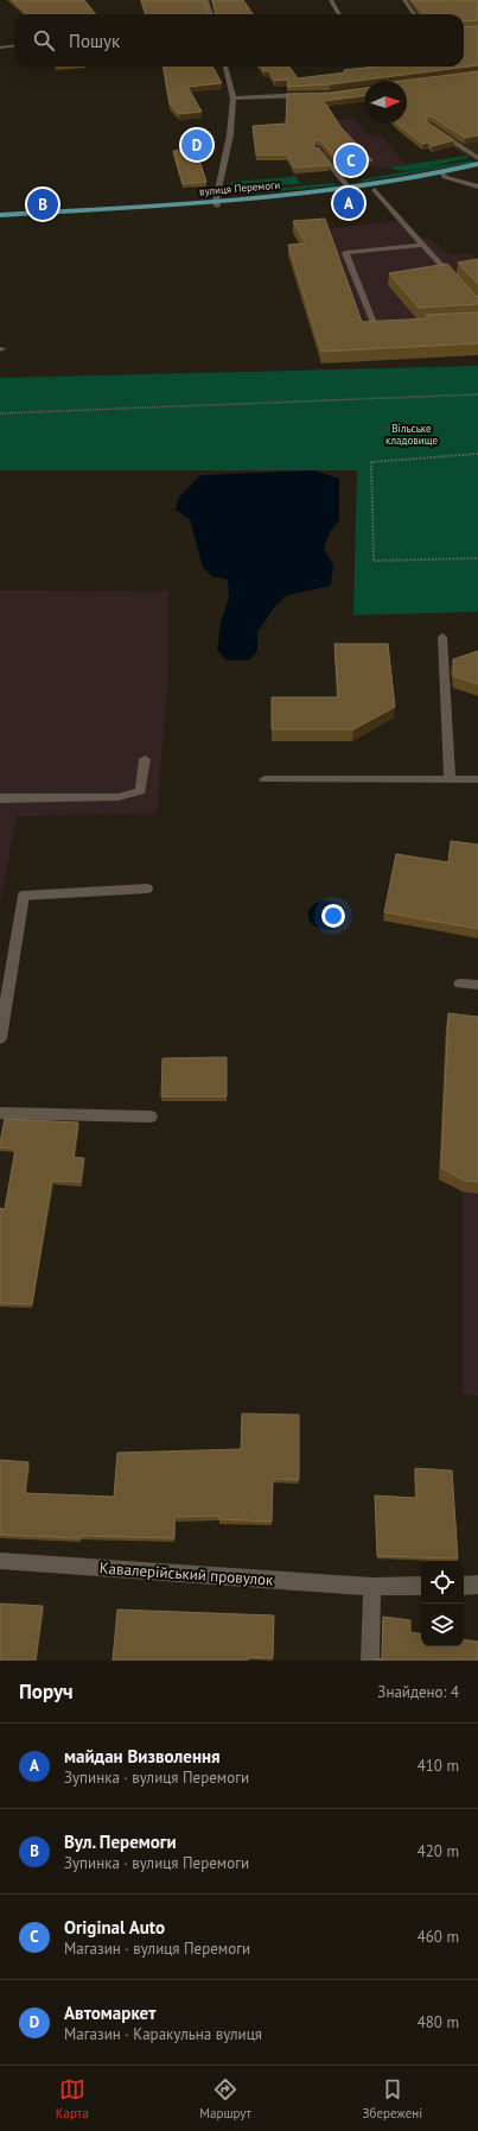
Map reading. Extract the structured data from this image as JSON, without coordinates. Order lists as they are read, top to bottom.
{
  "streets": {
    "main road": ["вулиця Перемоги"],
    "street": ["Кавалерійський провулок"]
  },
  "parks": ["Вільське кладовище"],
  "north": "right",
  "page": {
    "search": "Пошук",
    "pins": [
      "D",
      "C",
      "A",
      "B"
    ],
    "heading": ["Поруч", "Знайдено: 4"],
    "list": [
      {
        "mark": "A",
        "name": "майдан Визволення",
        "note": "Зупинка · вулиця Перемоги",
        "value": "410 m"
      },
      {
        "mark": "B",
        "name": "Вул. Перемоги",
        "note": "Зупинка · вулиця Перемоги",
        "value": "420 m"
      },
      {
        "mark": "C",
        "name": "Original Auto",
        "note": "Магазин · вулиця Перемоги",
        "value": "460 m"
      },
      {
        "mark": "D",
        "name": "Автомаркет",
        "note": "Магазин · Каракульна вулиця",
        "value": "480 m"
      }
    ],
    "nav": ["Карта", "Маршрут", "Збережені"]
  }
}
